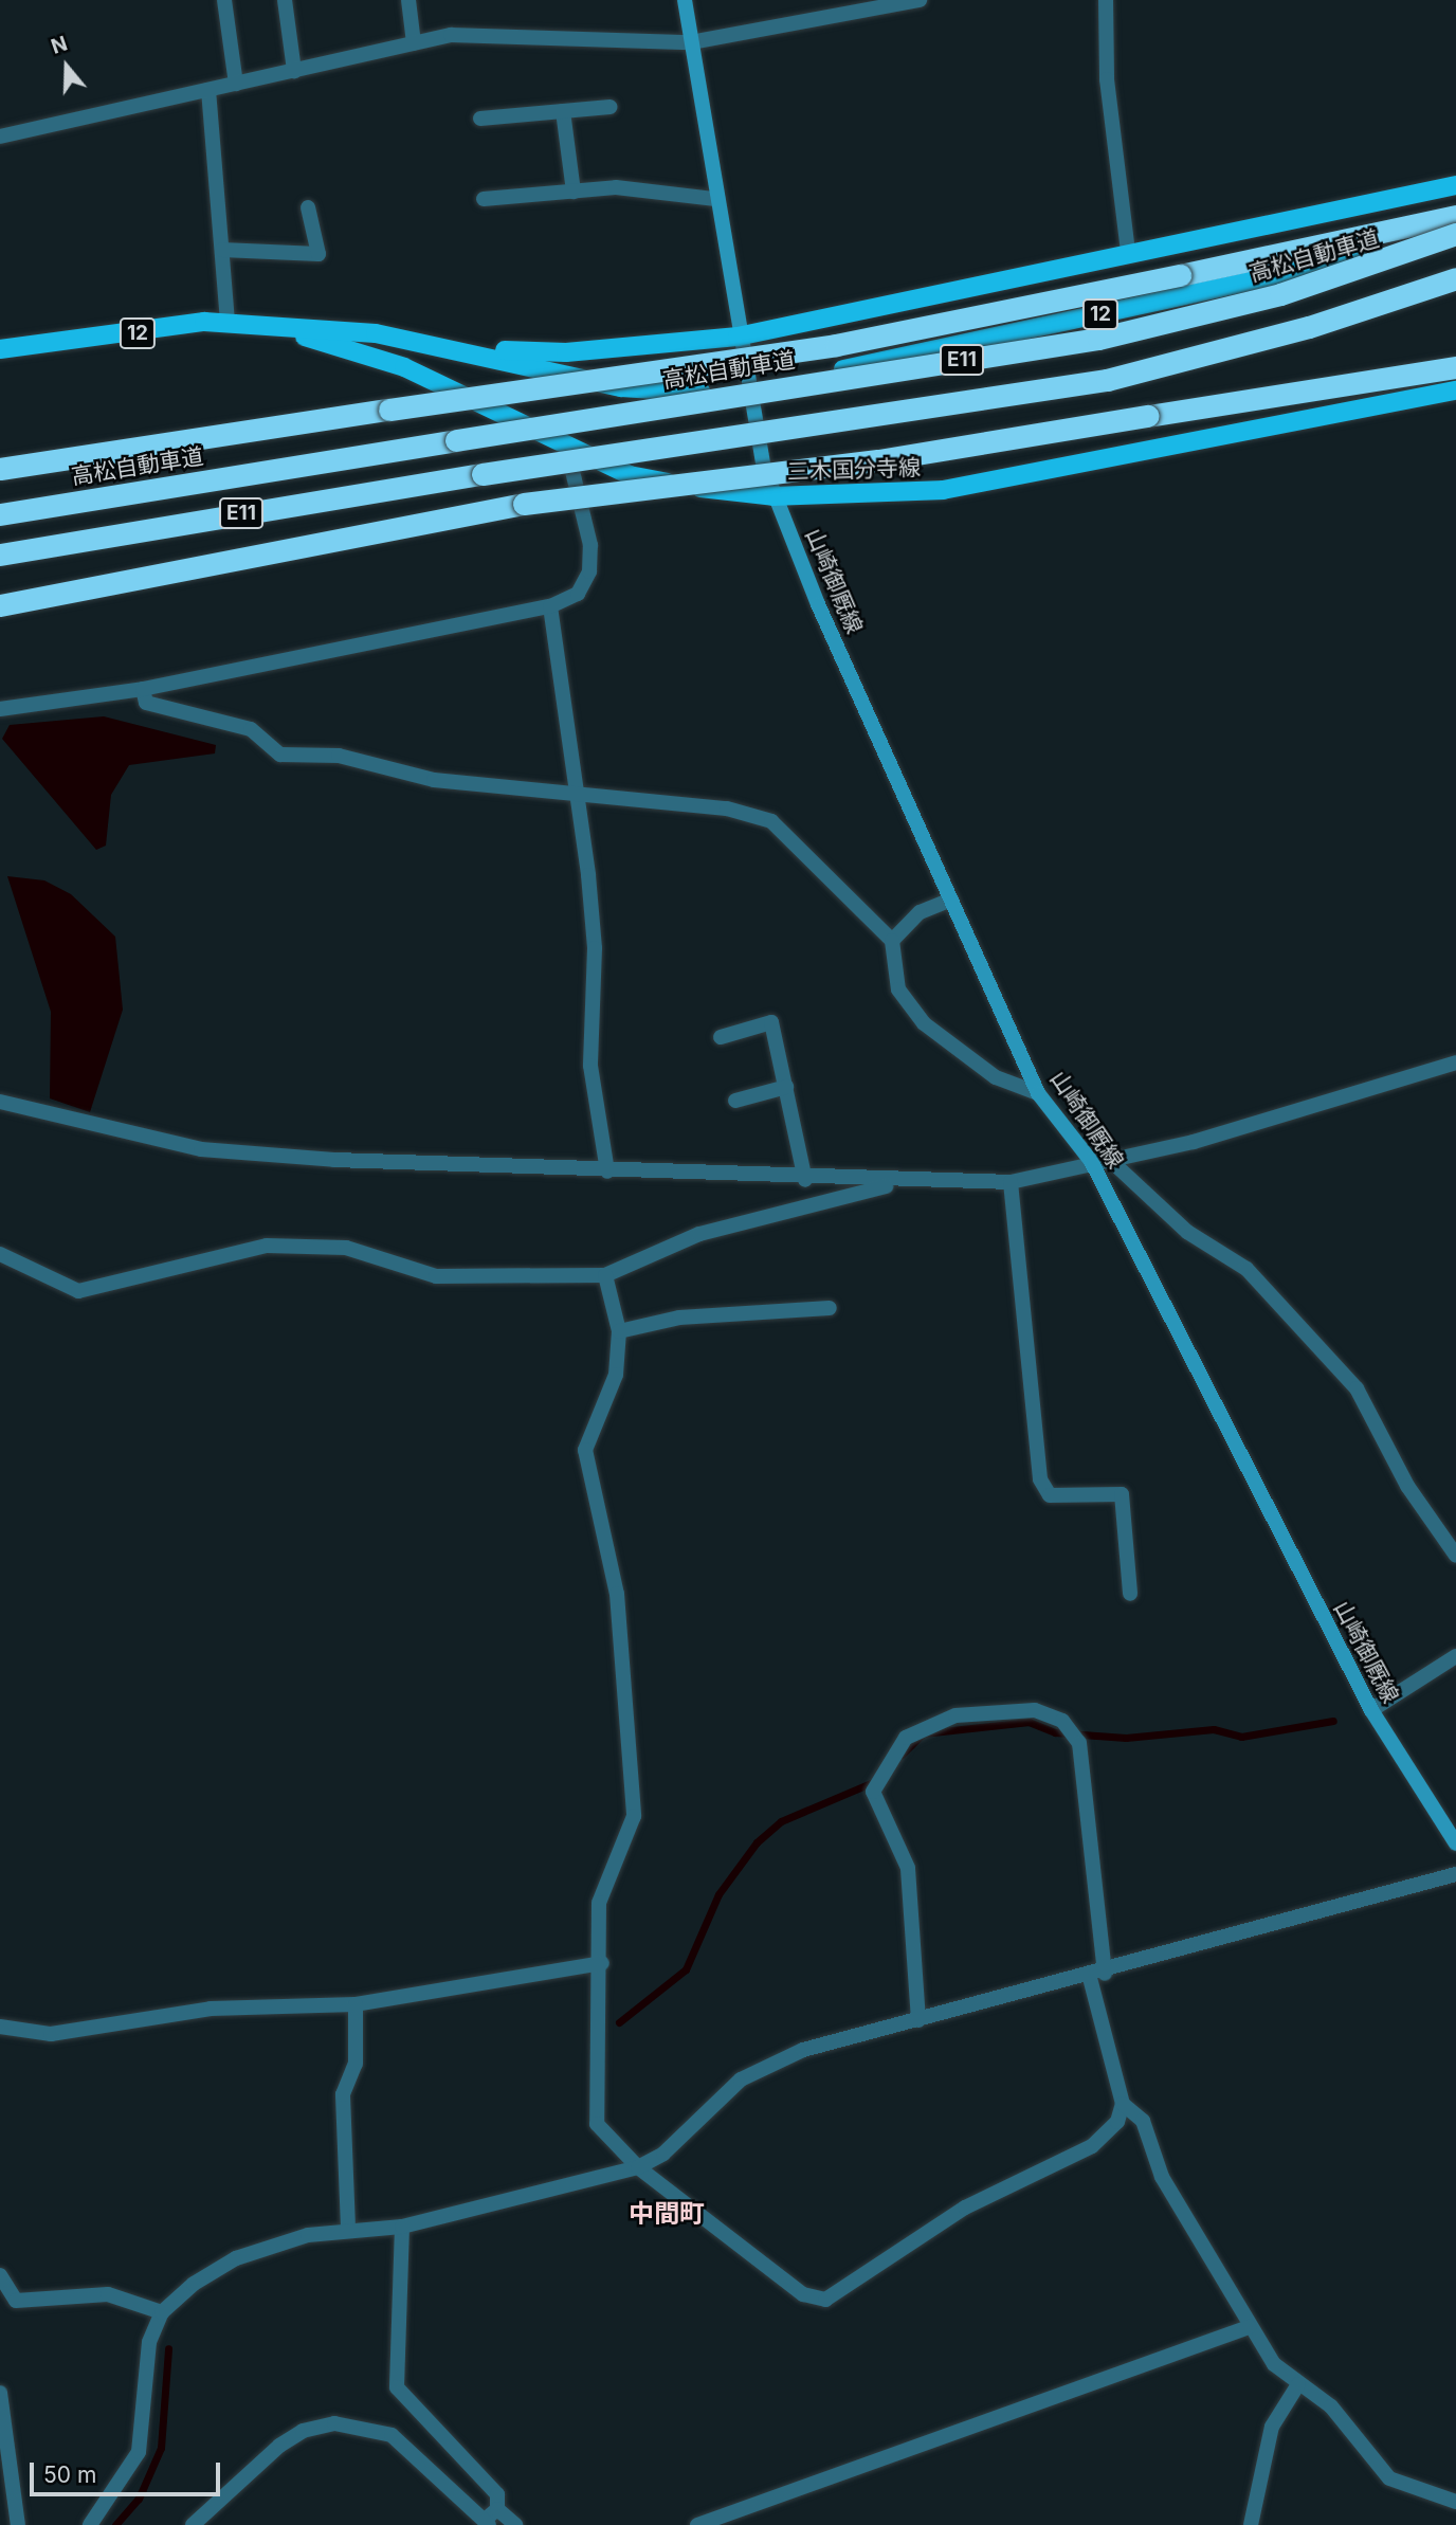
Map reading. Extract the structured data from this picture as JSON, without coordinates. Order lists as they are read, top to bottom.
{
  "streets": {
    "highway": ["高松自動車道", "E11"],
    "main road": ["12", "三木国分寺線", "山崎御厩線"]
  },
  "crossings": [
    ["三木国分寺線", "山崎御厩線"]
  ],
  "districts": ["中間町"],
  "scale_bar": "50 m",
  "north": "top"
}
